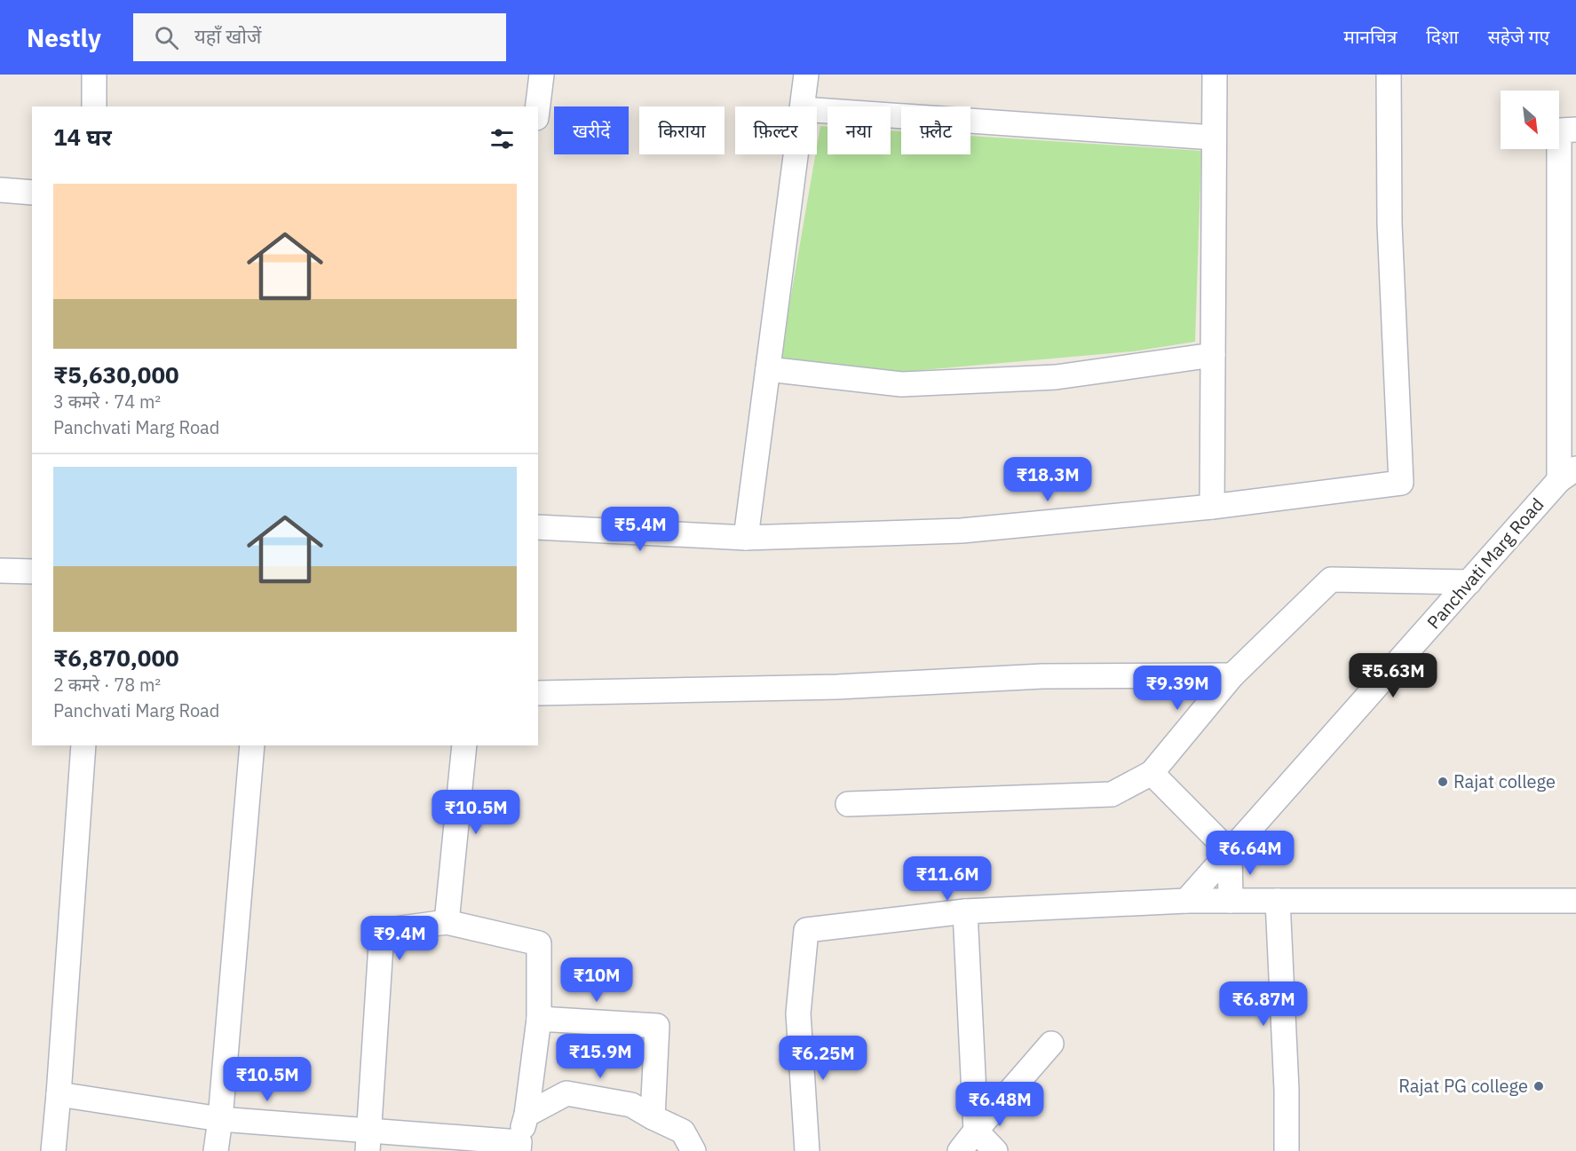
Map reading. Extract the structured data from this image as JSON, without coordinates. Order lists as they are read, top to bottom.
{
  "streets": {
    "street": ["Panchvati Marg Road"]
  },
  "places": ["Rajat college", "Rajat PG college"],
  "north": "bottom right",
  "page": {
    "header": "Nestly",
    "search": "यहाँ खोजें",
    "nav": ["मानचित्र", "दिशा", "सहेजे गए"],
    "chip": [
      "खरीदें",
      "किराया",
      "फ़िल्टर",
      "नया",
      "फ़्लैट"
    ],
    "heading": "14 घर",
    "list": [
      {
        "name": "₹5,630,000",
        "note": "3 कमरे · 74 m² · Panchvati Marg Road"
      },
      {
        "name": "₹6,870,000",
        "note": "2 कमरे · 78 m² · Panchvati Marg Road"
      }
    ],
    "price": [
      "₹18.3M",
      "₹5.4M",
      "₹5.63M",
      "₹9.39M",
      "₹10.5M",
      "₹6.64M",
      "₹11.6M",
      "₹9.4M",
      "₹10M",
      "₹6.87M",
      "₹15.9M",
      "₹6.25M",
      "₹10.5M",
      "₹6.48M"
    ]
  }
}
